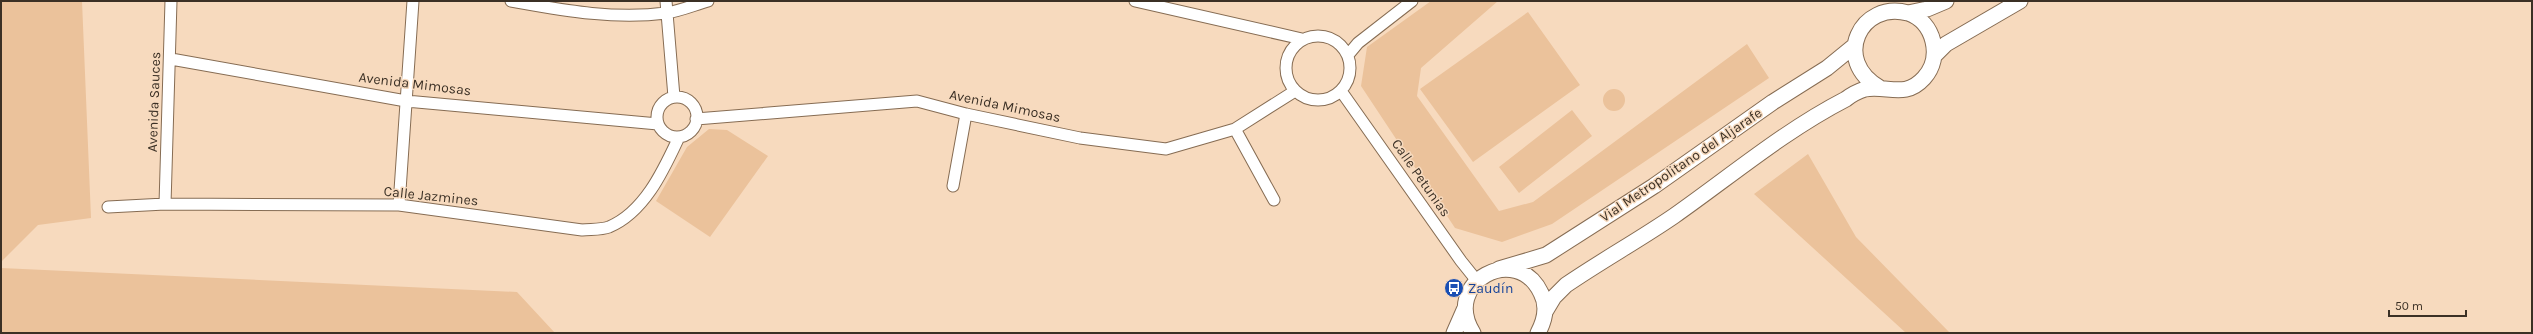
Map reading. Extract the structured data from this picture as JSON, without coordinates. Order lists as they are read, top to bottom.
{
  "streets": {
    "main road": ["Vial Metropolitano del Aljarafe"],
    "street": [
      "Avenida Mimosas",
      "Avenida Sauces",
      "Calle Petunias",
      "Calle Jazmines"
    ]
  },
  "crossings": [
    ["Avenida Mimosas", "Avenida Sauces"],
    ["Avenida Mimosas", "Calle Petunias"],
    ["Avenida Mimosas", "Calle Jazmines"],
    ["Avenida Sauces", "Calle Jazmines"],
    ["Vial Metropolitano del Aljarafe", "Calle Petunias"]
  ],
  "places": {
    "bus stop": ["Zaudín"]
  },
  "scale_bar": "50 m"
}
